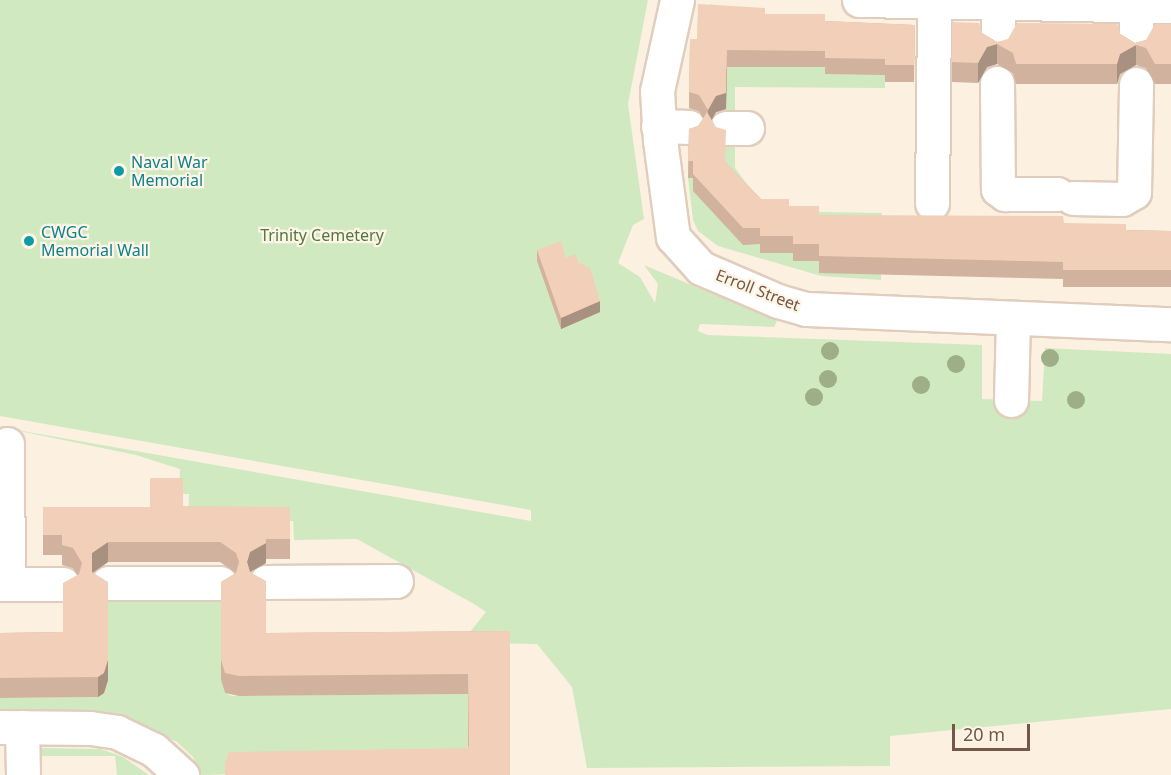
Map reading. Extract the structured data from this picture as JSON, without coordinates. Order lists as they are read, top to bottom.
{
  "streets": {
    "street": ["Erroll Street"]
  },
  "parks": ["Trinity Cemetery"],
  "places": ["Naval War Memorial", "CWGC Memorial Wall"],
  "scale_bar": "20 m"
}
